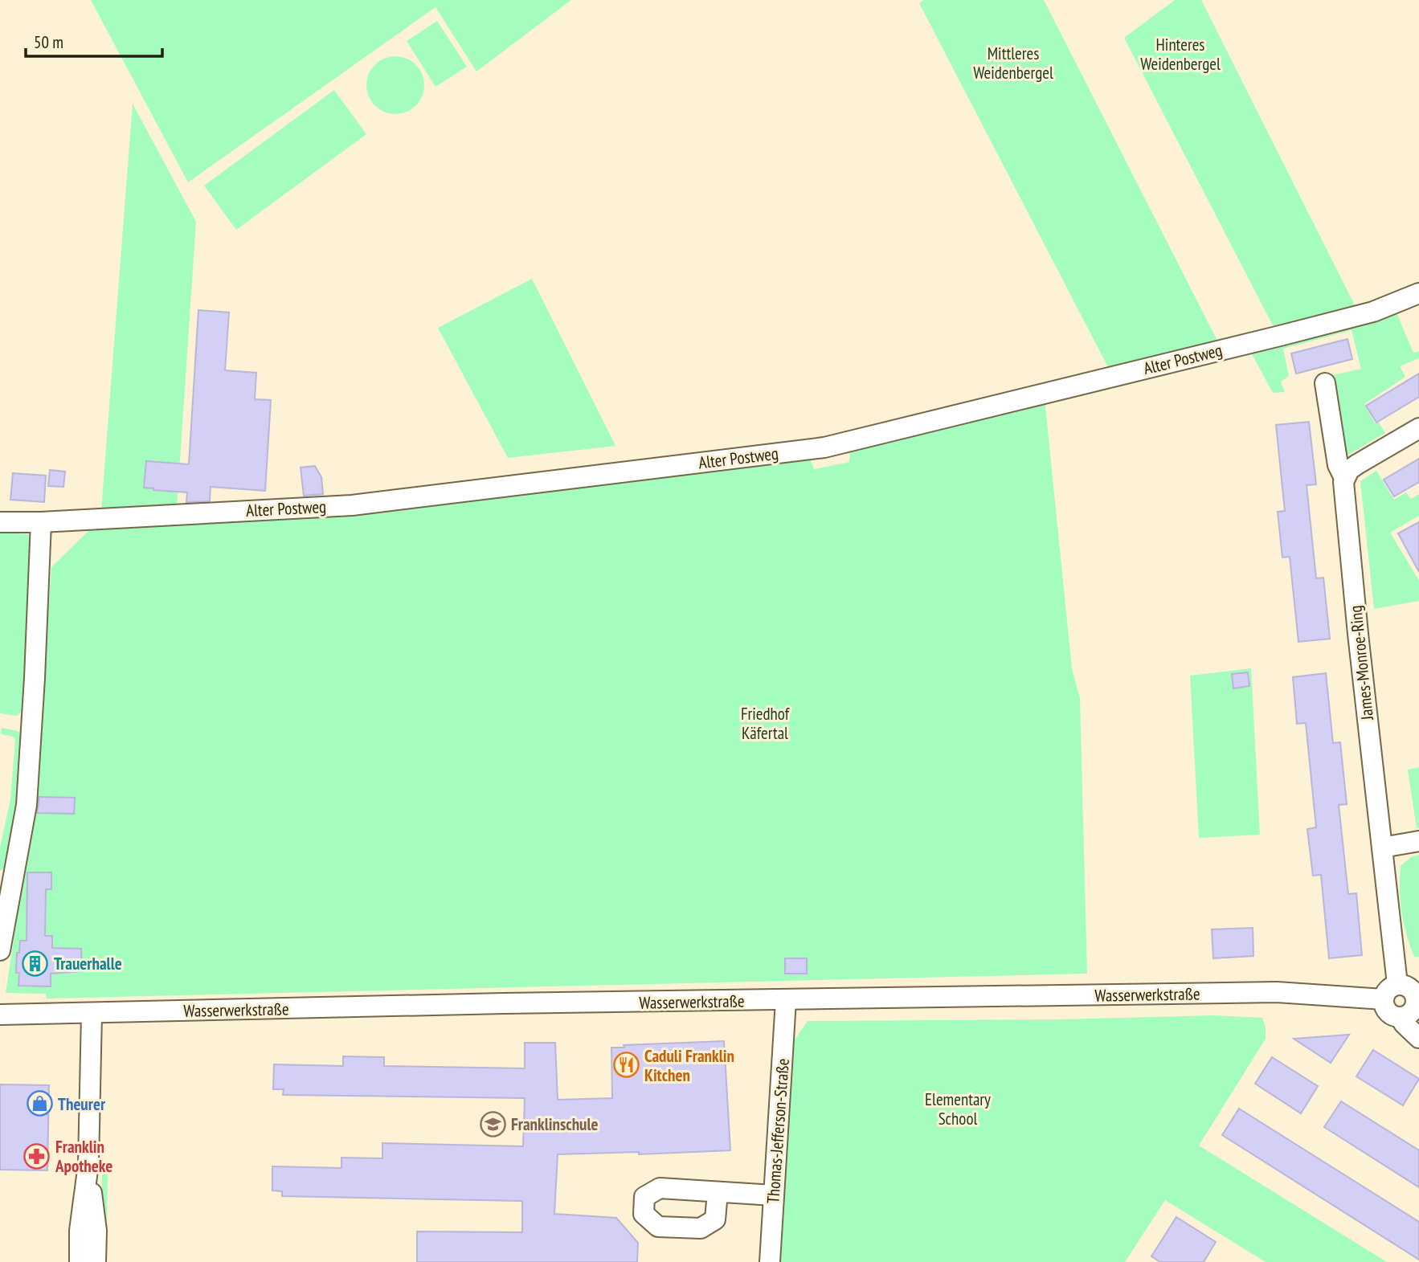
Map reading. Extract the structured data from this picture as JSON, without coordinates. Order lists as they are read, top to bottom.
{
  "streets": {
    "street": [
      "Alter Postweg",
      "James-Monroe-Ring",
      "Wasserwerkstraße",
      "Thomas-Jefferson-Straße"
    ]
  },
  "crossings": [
    ["James-Monroe-Ring", "Wasserwerkstraße"],
    ["Wasserwerkstraße", "Thomas-Jefferson-Straße"]
  ],
  "parks": [
    "Hinteres Weidenbergel",
    "Mittleres Weidenbergel",
    "Friedhof Käfertal",
    "Elementary School"
  ],
  "places": {
    "building": ["Trauerhalle"],
    "restaurant": ["Caduli Franklin Kitchen"],
    "shop": ["Theurer"],
    "school or university": ["Franklinschule"],
    "pharmacy": ["Franklin Apotheke"]
  },
  "scale_bar": "50 m"
}
